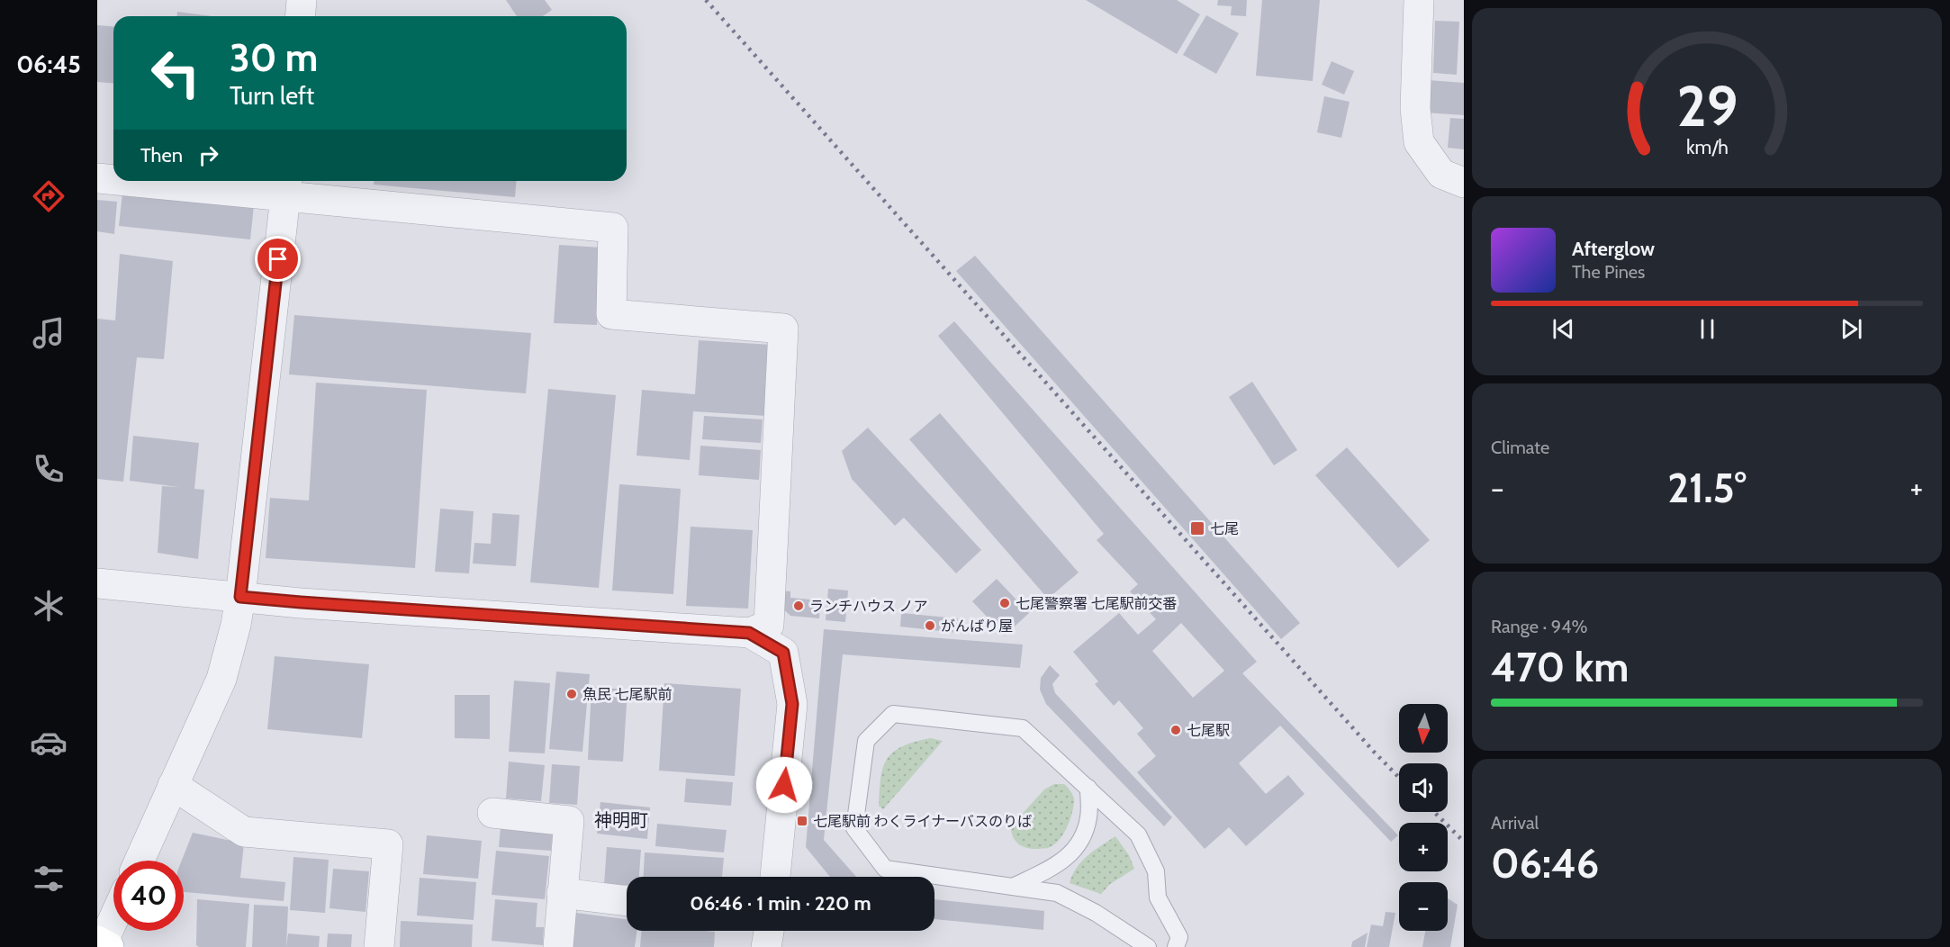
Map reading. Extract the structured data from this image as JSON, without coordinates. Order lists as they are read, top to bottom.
{
  "districts": ["神明町"],
  "places": {
    "transit": ["七尾", "七尾駅前 わくライナーバスのりば"],
    "other": [
      "七尾警察署 七尾駅前交番",
      "ランチハウス ノア",
      "がんばり屋",
      "魚民 七尾駅前",
      "七尾駅"
    ]
  },
  "north": "bottom",
  "page": {
    "tabs": "06:45",
    "turn": ["30 m", "Turn left"],
    "then": "Then",
    "song": ["Afterglow", "The Pines"],
    "tile": [
      "Climate",
      ["Range · 94%", "470 km"],
      ["Arrival", "06:46"]
    ],
    "heat": ["−", "21.5°", "+"],
    "map_buttons": ["+", "−"],
    "limit": "40",
    "trip": "06:46 · 1 min · 220 m",
    "gauge": ["29", "km/h"]
  }
}
